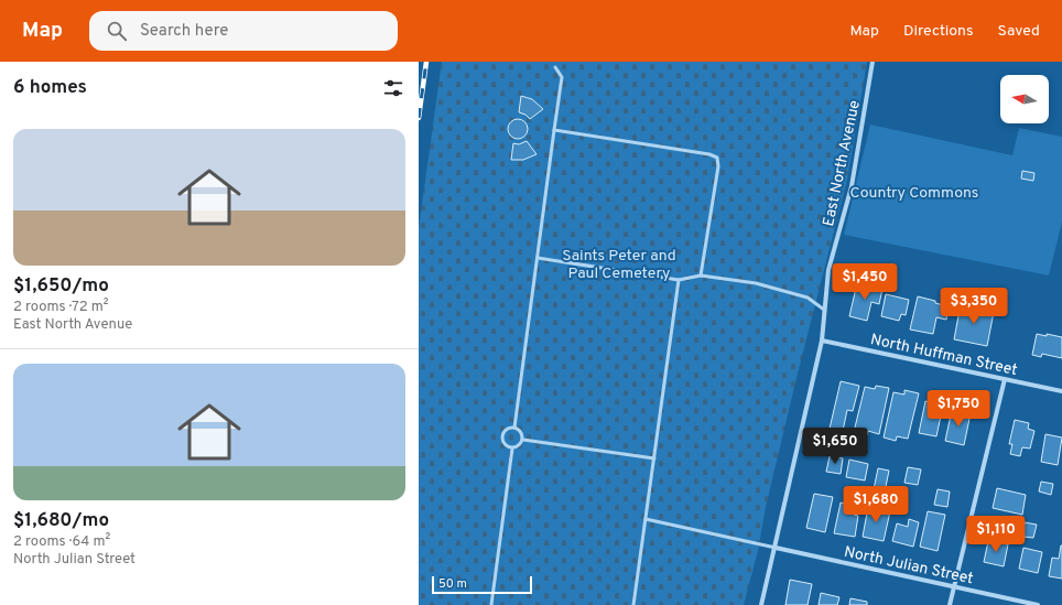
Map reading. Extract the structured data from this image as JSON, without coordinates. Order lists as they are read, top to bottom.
{
  "streets": {
    "street": ["East North Avenue", "North Huffman Street", "North Julian Street"]
  },
  "crossings": [
    ["East North Avenue", "North Huffman Street"],
    ["East North Avenue", "North Julian Street"]
  ],
  "parks": ["Country Commons", "Saints Peter and Paul Cemetery"],
  "scale_bar": "50 m",
  "north": "left",
  "page": {
    "header": "Map",
    "search": "Search here",
    "nav": ["Map", "Directions", "Saved"],
    "heading": "6 homes",
    "list": [
      {
        "name": "$1,650/mo",
        "note": "2 rooms · 72 m² · East North Avenue"
      },
      {
        "name": "$1,680/mo",
        "note": "2 rooms · 64 m² · North Julian Street"
      }
    ],
    "price": [
      "$1,450",
      "$3,350",
      "$1,750",
      "$1,650",
      "$1,680",
      "$1,110"
    ],
    "scale": "50 m"
  }
}
